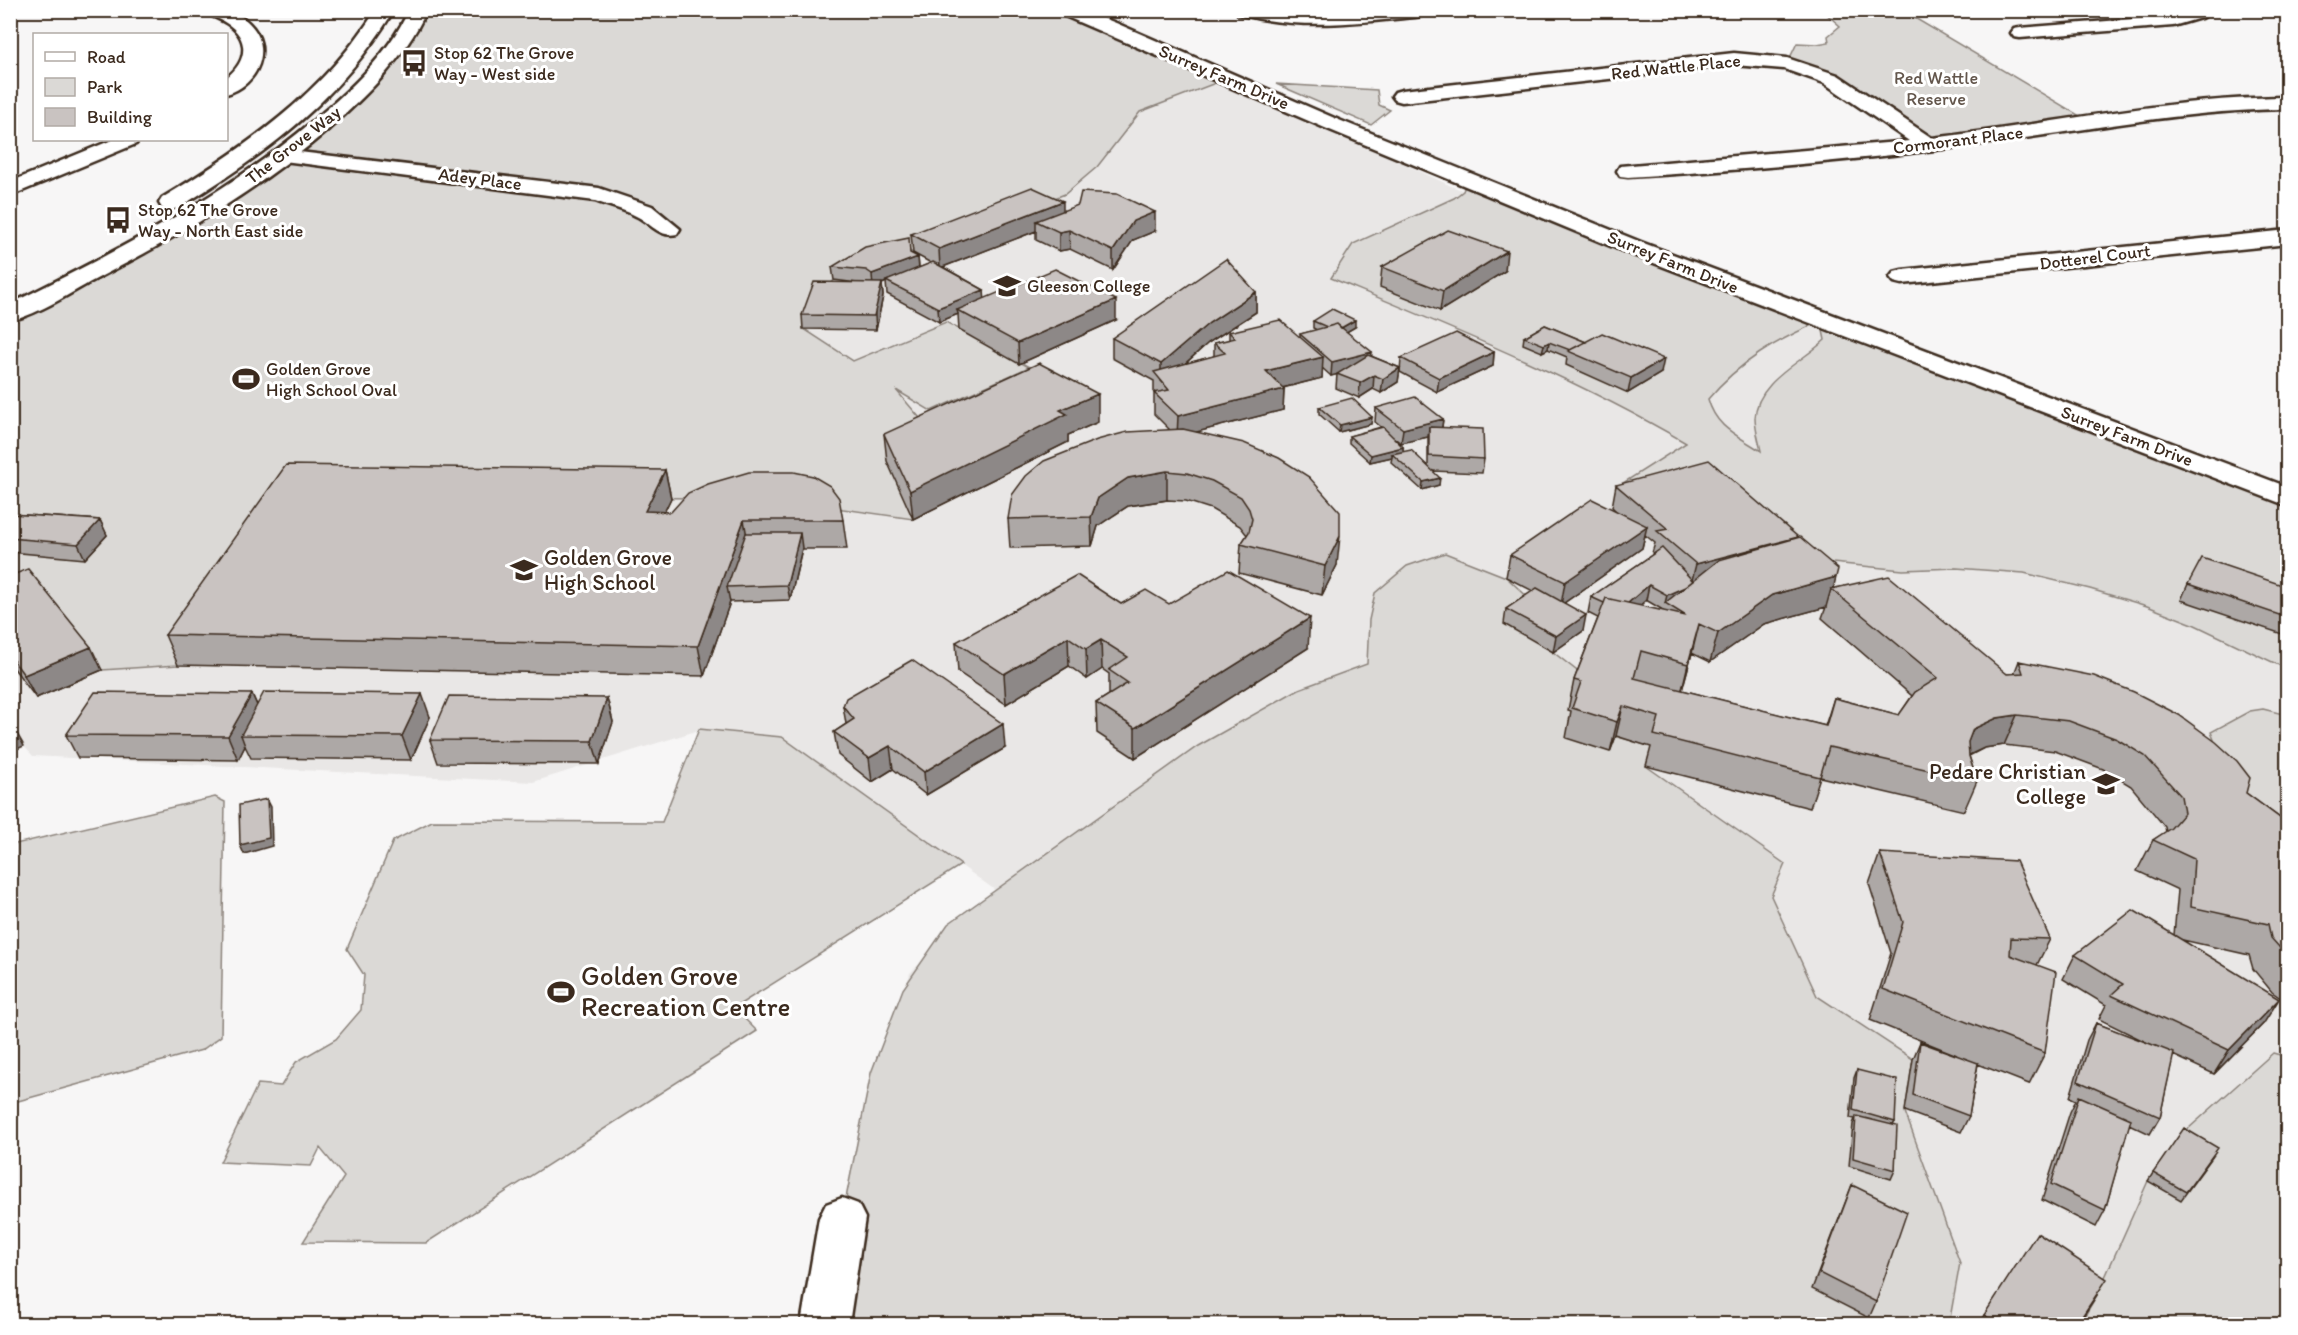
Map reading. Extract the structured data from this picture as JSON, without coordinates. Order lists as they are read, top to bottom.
{
  "streets": {
    "street": [
      "Red Wattle Place",
      "Surrey Farm Drive",
      "Cormorant Place",
      "The Grove Way",
      "Adey Place",
      "Dotterel Court"
    ]
  },
  "crossings": [
    ["Red Wattle Place", "Cormorant Place"],
    ["The Grove Way", "Adey Place"]
  ],
  "parks": ["Red Wattle Reserve"],
  "places": {
    "bus stop": ["Stop 62 The Grove Way - West side", "Stop 62 The Grove Way - North East side"],
    "school or university": ["Gleeson College", "Golden Grove High School", "Pedare Christian College"],
    "sports": ["Golden Grove High School Oval", "Golden Grove Recreation Centre"]
  },
  "legend": ["Road", "Park", "Building"]
}
